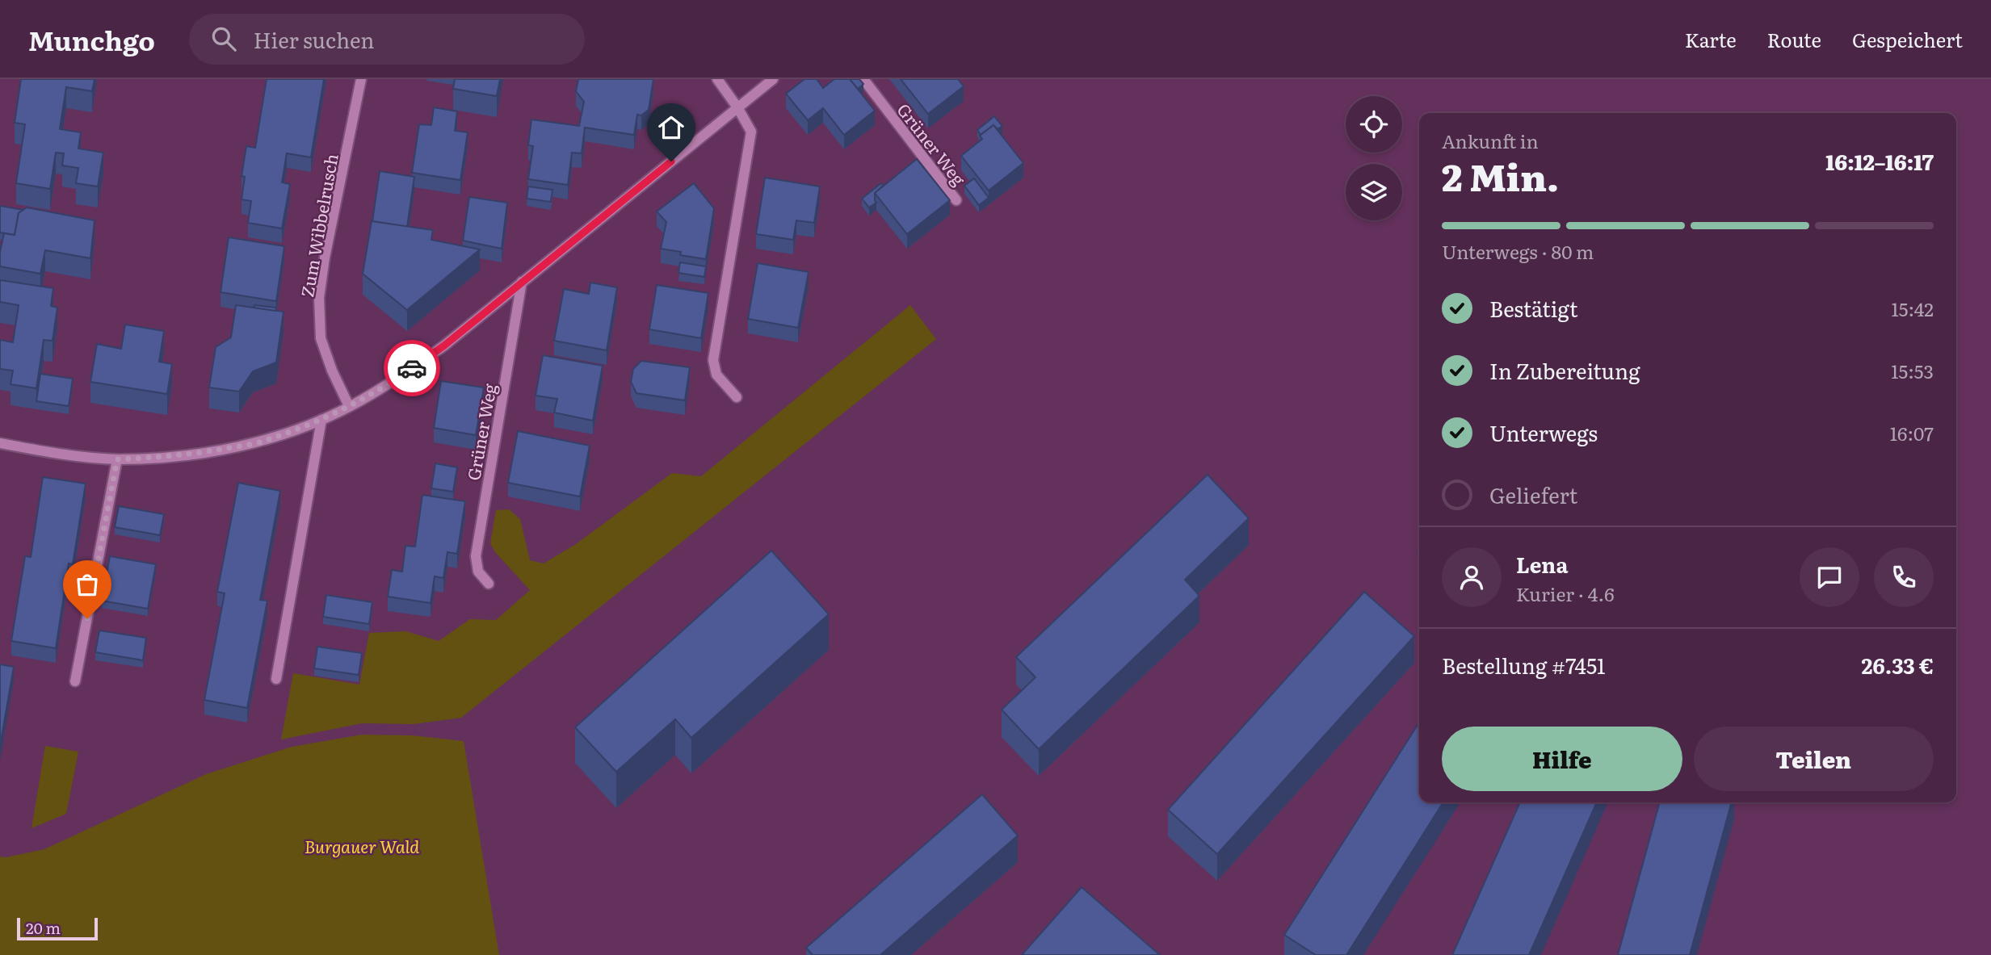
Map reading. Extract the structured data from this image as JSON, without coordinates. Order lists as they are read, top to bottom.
{
  "streets": {
    "street": ["Grüner Weg", "Zum Wibbelrusch"]
  },
  "parks": ["Burgauer Wald"],
  "scale_bar": "20 m",
  "page": {
    "header": "Munchgo",
    "search": "Hier suchen",
    "nav": ["Karte", "Route", "Gespeichert"],
    "heading": ["2 Min.", "Ankunft in", "16:12–16:17"],
    "panel": [
      "Lena",
      "Kurier · 4.6",
      "Bestellung #7451",
      "26.33 €"
    ],
    "bar": "Unterwegs · 80 m",
    "list": [
      ["Bestätigt", "15:42"],
      ["In Zubereitung", "15:53"],
      ["Unterwegs", "16:07"],
      "Geliefert"
    ],
    "buttons": ["Hilfe", "Teilen"],
    "scale": "20 m"
  }
}
